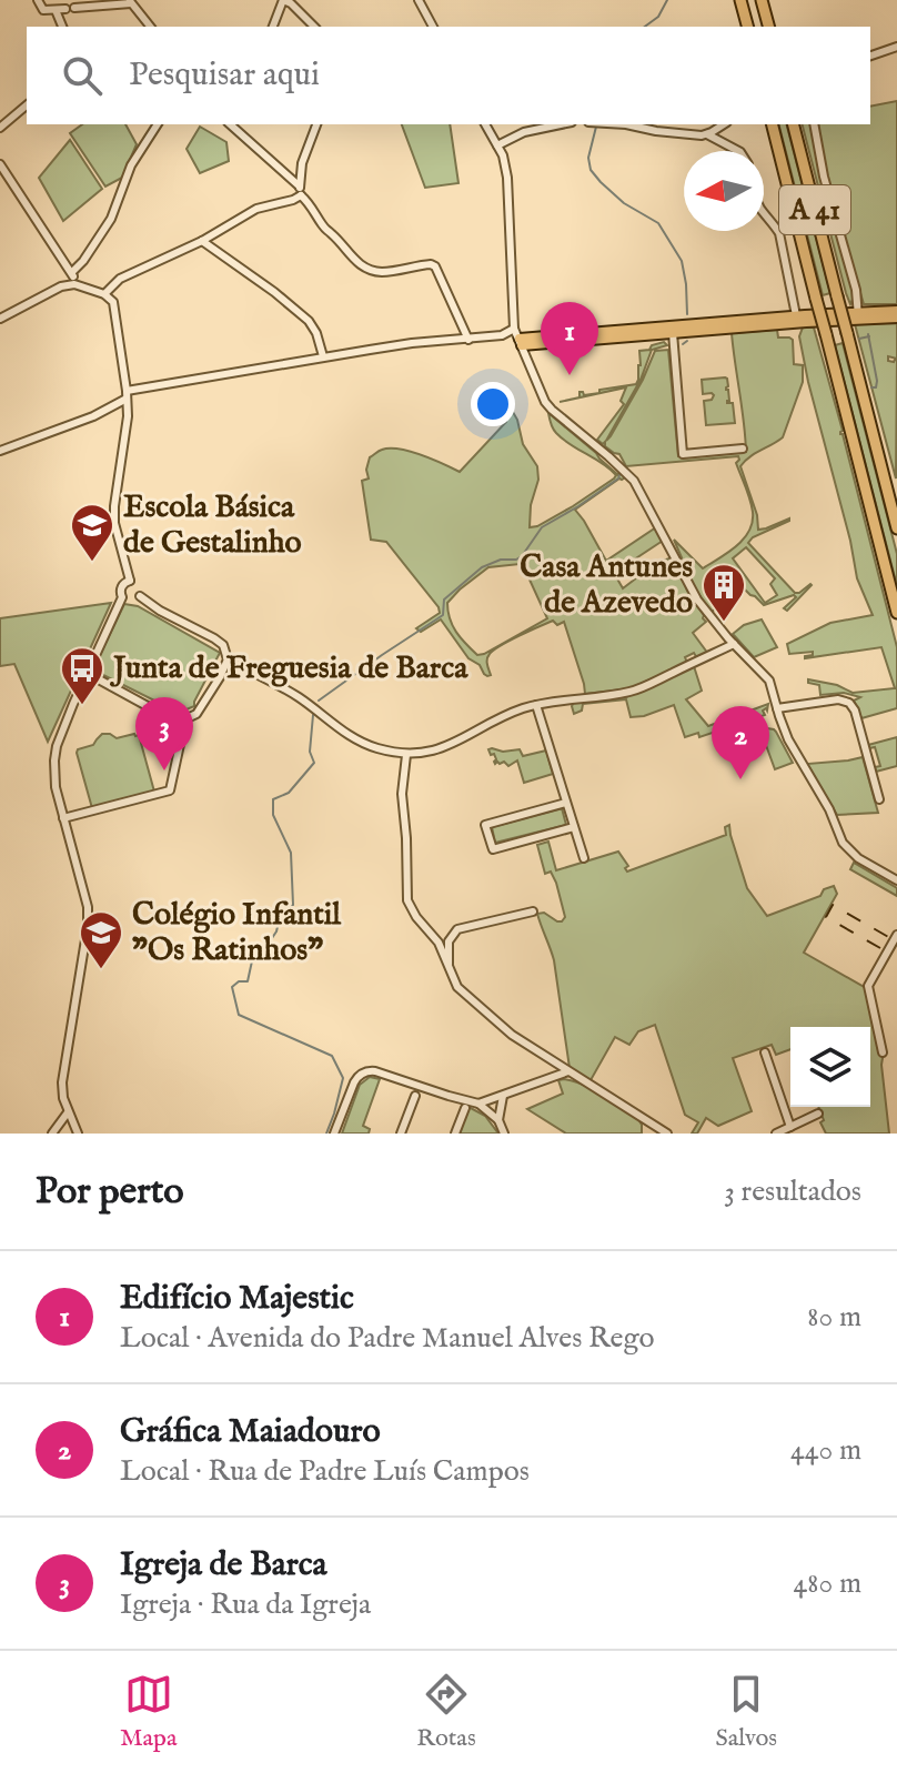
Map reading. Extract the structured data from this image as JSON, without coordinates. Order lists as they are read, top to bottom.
{
  "streets": {
    "highway": ["A 41"]
  },
  "places": {
    "school or university": ["Escola Básica de Gestalinho", "Colégio Infantil \"Os Ratinhos\""],
    "building": ["Casa Antunes de Azevedo"],
    "bus stop": ["Junta de Freguesia de Barca"]
  },
  "north": "left",
  "page": {
    "search": "Pesquisar aqui",
    "pins": ["1", "3", "2"],
    "heading": ["Por perto", "3 resultados"],
    "list": [
      {
        "mark": "1",
        "name": "Edifício Majestic",
        "note": "Local · Avenida do Padre Manuel Alves Rego",
        "value": "80 m"
      },
      {
        "mark": "2",
        "name": "Gráfica Maiadouro",
        "note": "Local · Rua de Padre Luís Campos",
        "value": "440 m"
      },
      {
        "mark": "3",
        "name": "Igreja de Barca",
        "note": "Igreja · Rua da Igreja",
        "value": "480 m"
      }
    ],
    "nav": ["Mapa", "Rotas", "Salvos"]
  }
}
